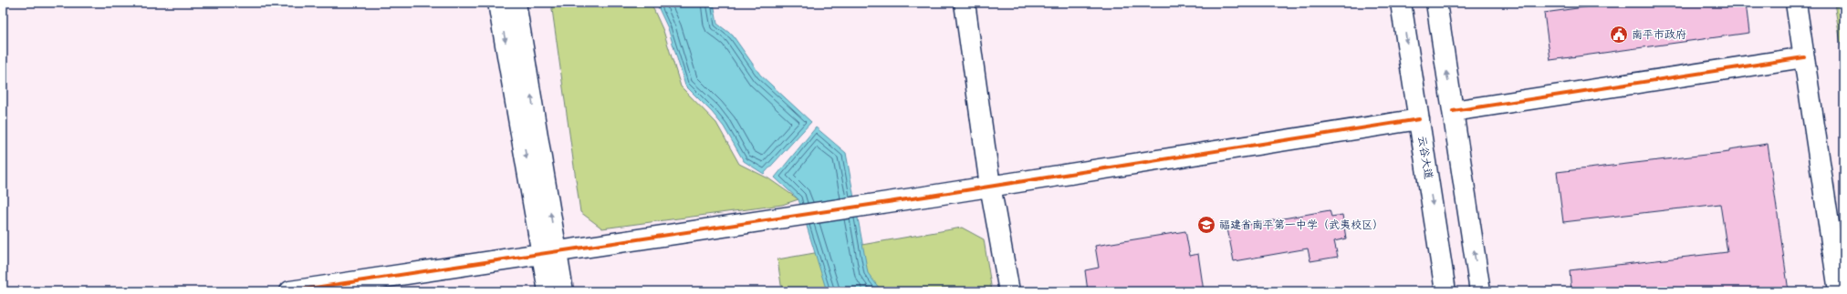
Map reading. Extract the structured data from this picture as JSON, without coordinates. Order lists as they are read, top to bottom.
{
  "streets": {
    "street": ["云谷大道"]
  },
  "places": {
    "public building": ["南平市政府"],
    "school or university": ["福建省南平第一中学（武夷校区）"]
  }
}
